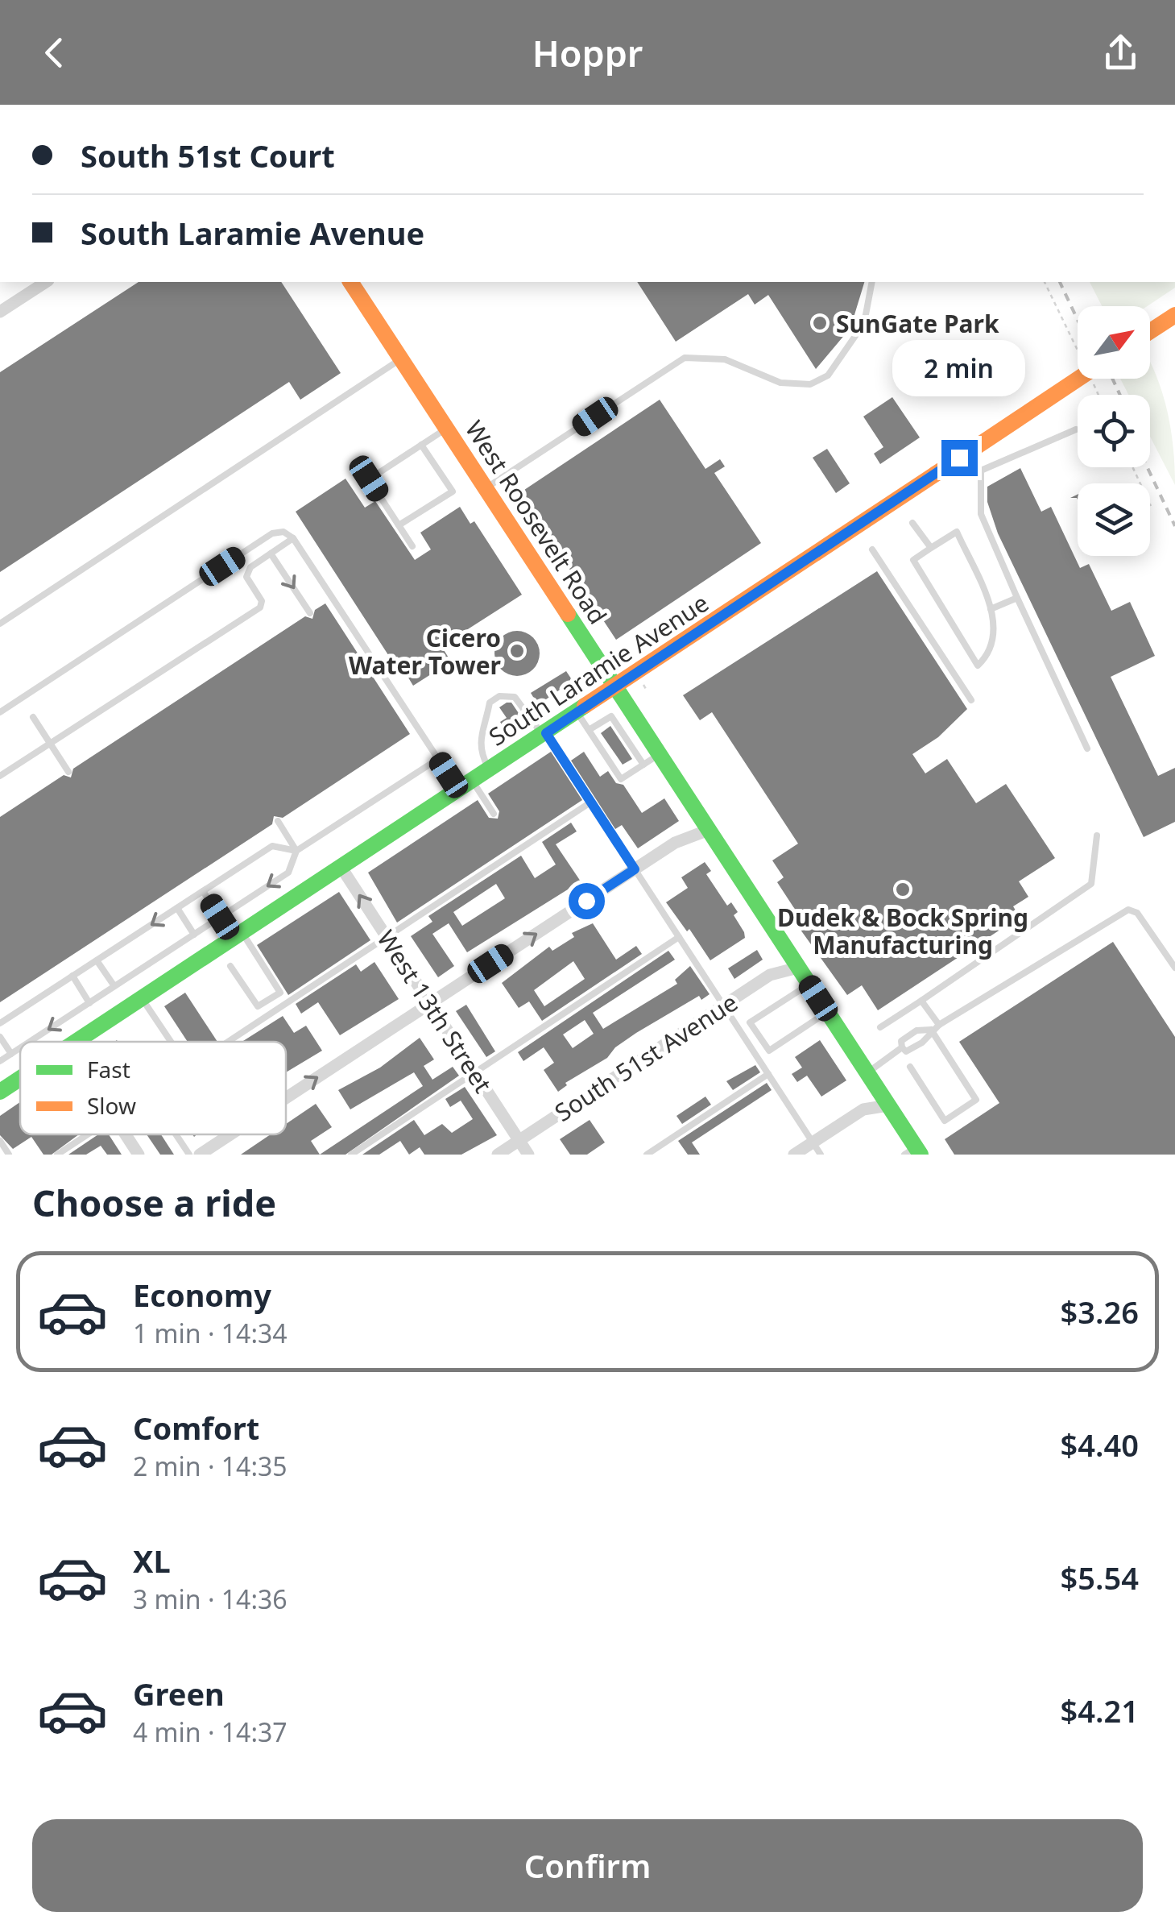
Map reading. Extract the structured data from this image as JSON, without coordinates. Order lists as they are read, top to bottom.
{
  "streets": {
    "main road": ["West Roosevelt Road", "South Laramie Avenue"],
    "street": ["West 13th Street", "South 51st Avenue"]
  },
  "crossings": [
    ["West Roosevelt Road", "South Laramie Avenue"],
    ["West Roosevelt Road", "South 51st Avenue"],
    ["South Laramie Avenue", "West 13th Street"],
    ["West 13th Street", "South 51st Avenue"]
  ],
  "places": ["SunGate Park", "Cicero Water Tower", "Dudek & Bock Spring Manufacturing"],
  "legend": ["Fast", "Slow"],
  "north": "top right",
  "page": {
    "header": "Hoppr",
    "banner": ["South 51st Court", "South Laramie Avenue"],
    "bubble": "2 min",
    "heading": "Choose a ride",
    "list": [
      {
        "name": "Economy",
        "note": "1 min · 14:34",
        "value": "$3.26"
      },
      {
        "name": "Comfort",
        "note": "2 min · 14:35",
        "value": "$4.40"
      },
      {
        "name": "XL",
        "note": "3 min · 14:36",
        "value": "$5.54"
      },
      {
        "name": "Green",
        "note": "4 min · 14:37",
        "value": "$4.21"
      }
    ],
    "buttons": "Confirm"
  }
}
